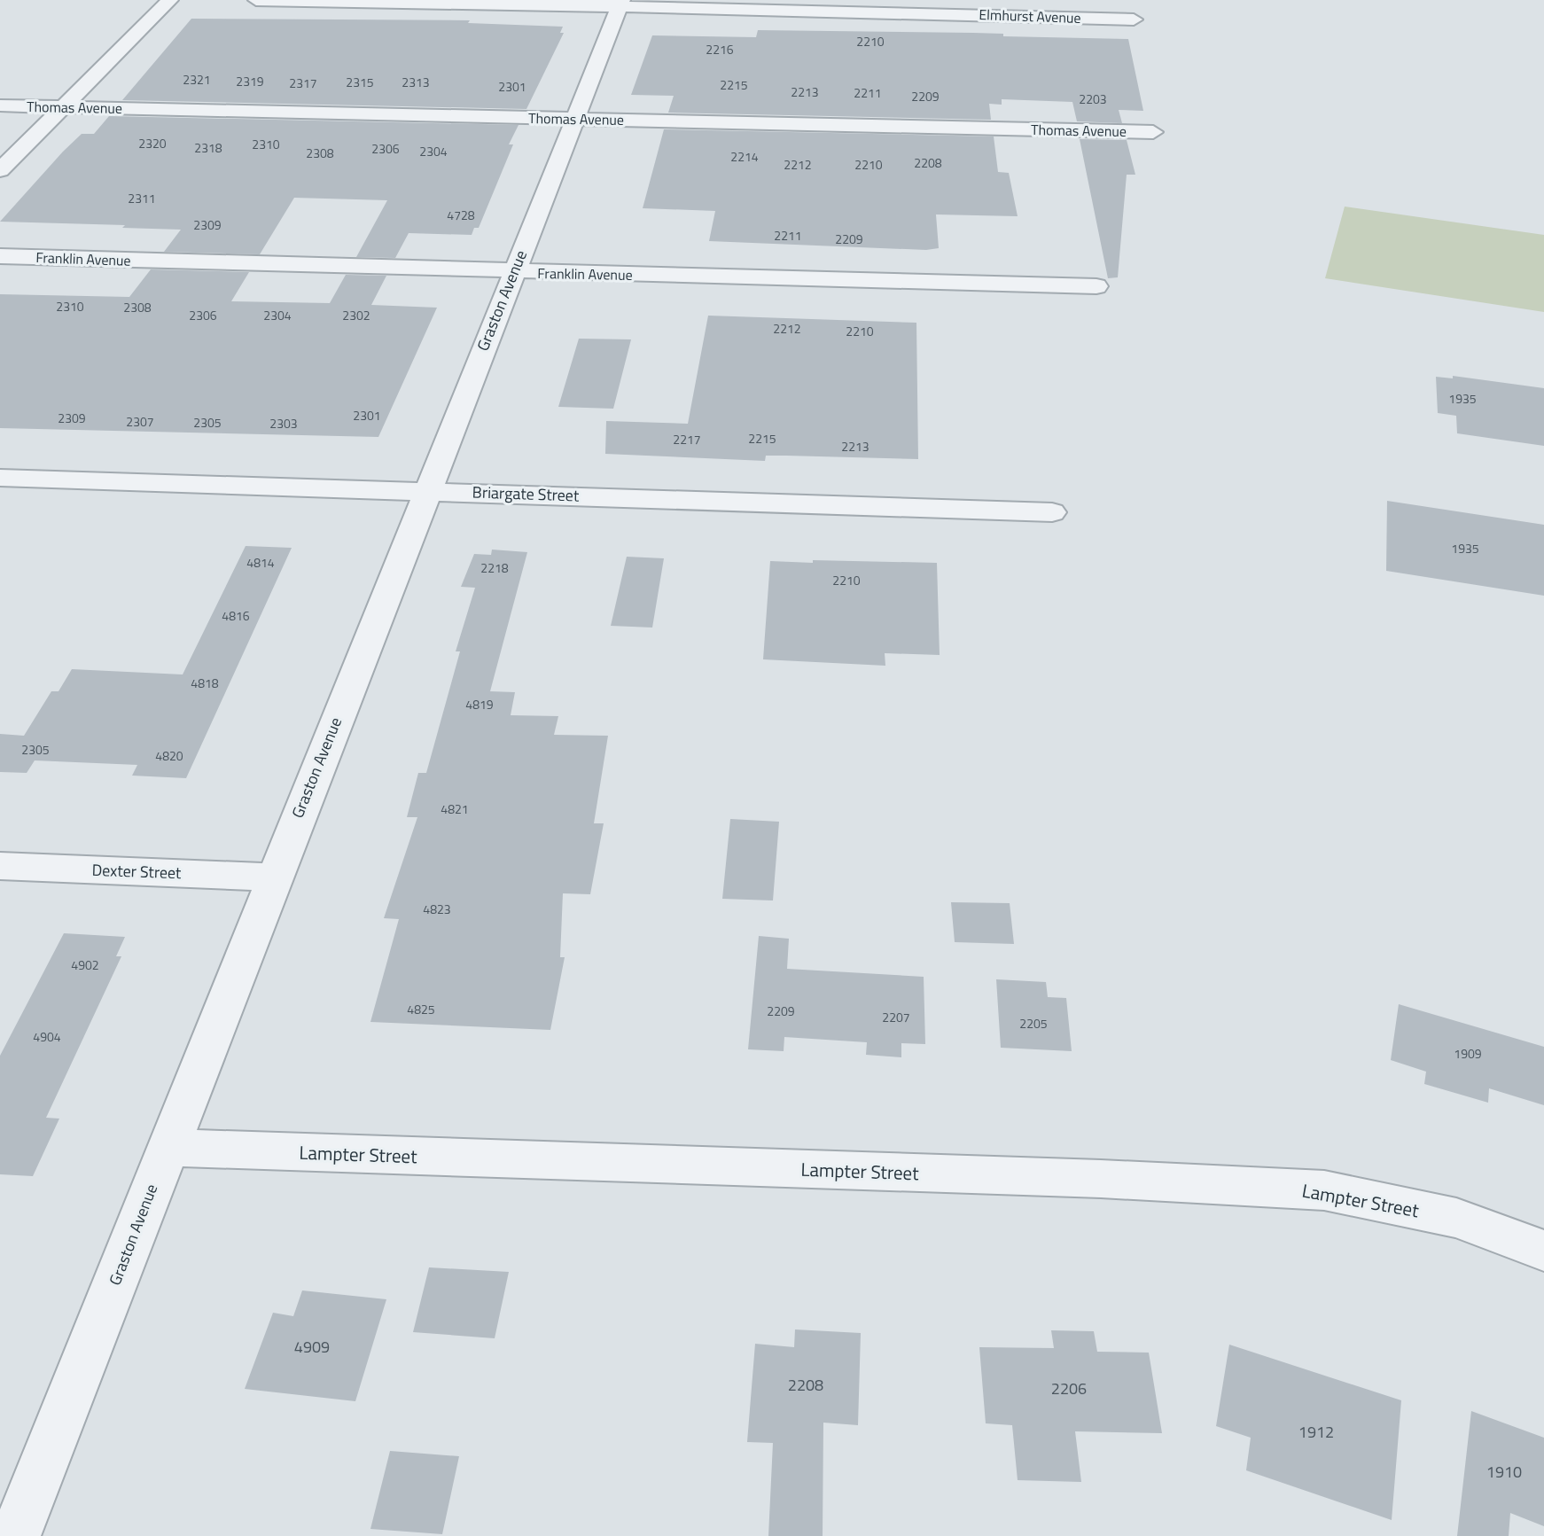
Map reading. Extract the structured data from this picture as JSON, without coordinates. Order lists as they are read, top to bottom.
{
  "streets": {
    "street": [
      "Elmhurst Avenue",
      "Thomas Avenue",
      "Franklin Avenue",
      "Graston Avenue",
      "Briargate Street",
      "Dexter Street",
      "Lampter Street"
    ]
  },
  "crossings": [
    ["Elmhurst Avenue", "Graston Avenue"],
    ["Thomas Avenue", "Graston Avenue"],
    ["Franklin Avenue", "Graston Avenue"],
    ["Graston Avenue", "Briargate Street"],
    ["Graston Avenue", "Dexter Street"],
    ["Graston Avenue", "Lampter Street"]
  ],
  "house_numbers": [
    "2210",
    "2216",
    "2321",
    "2319",
    "2315",
    "2313",
    "2317",
    "2215",
    "2301",
    "2213",
    "2211",
    "2209",
    "2203",
    "2320",
    "2310",
    "2318",
    "2306",
    "2304",
    "2308",
    "2214",
    "2208",
    "2212",
    "2210",
    "2311",
    "4728",
    "2309",
    "2211",
    "2209",
    "2310",
    "2308",
    "2306",
    "2304",
    "2302",
    "2212",
    "2210",
    "1935",
    "2301",
    "2309",
    "2307",
    "2305",
    "2303",
    "2215",
    "2217",
    "2213",
    "1935",
    "4814",
    "2218",
    "2210",
    "4816",
    "4818",
    "4819",
    "2305",
    "4820",
    "4821",
    "4823",
    "4902",
    "4825",
    "2209",
    "2207",
    "2205",
    "4904",
    "1909",
    "4909",
    "2208",
    "2206",
    "1912",
    "1910"
  ]
}
